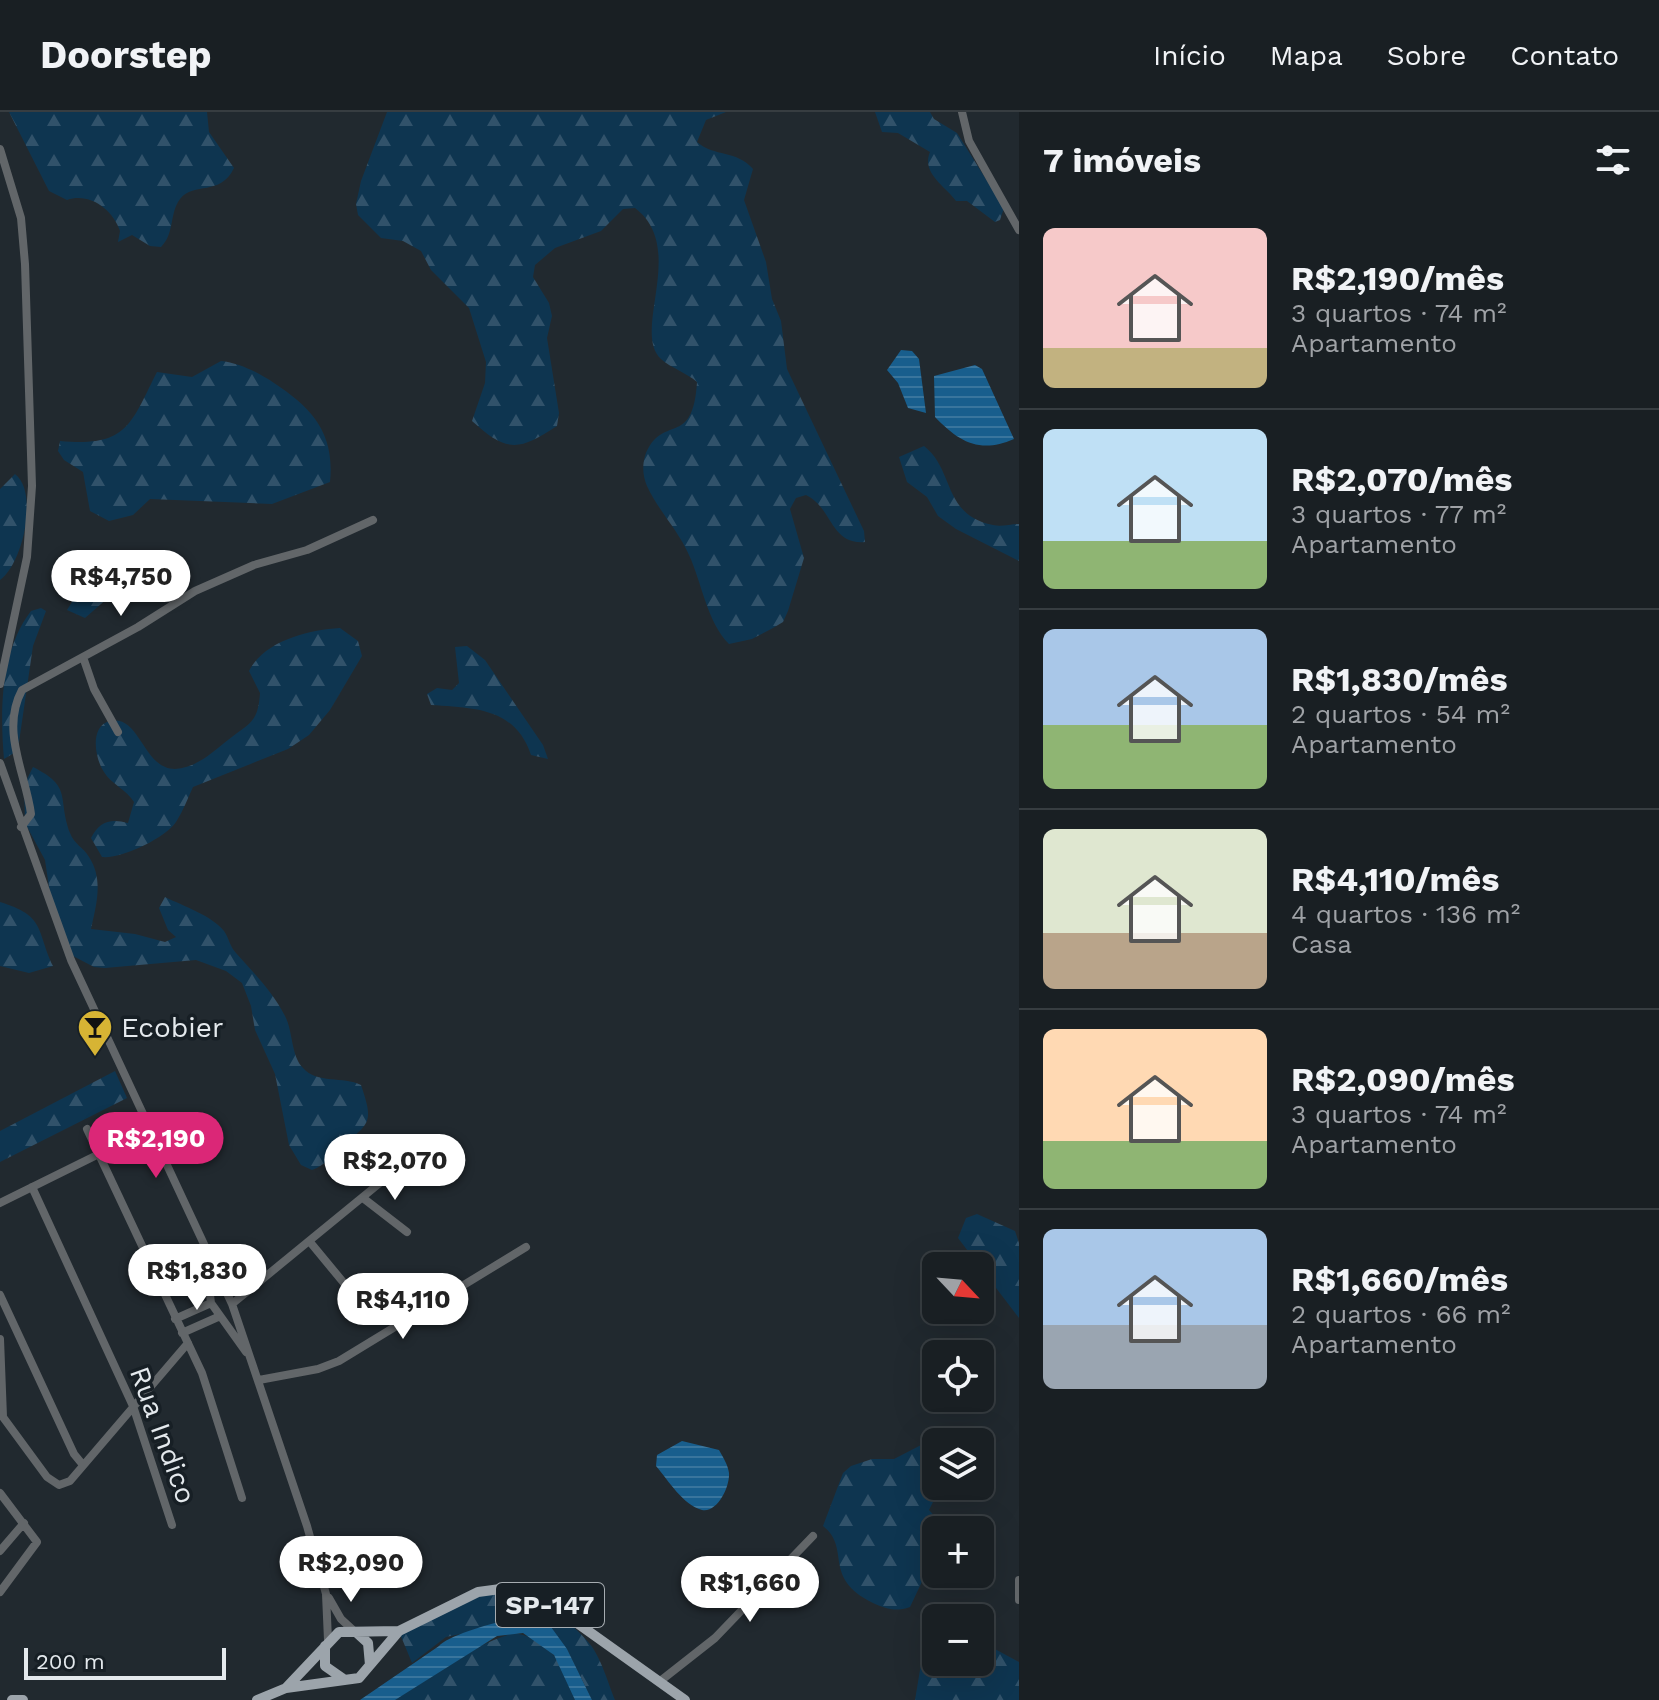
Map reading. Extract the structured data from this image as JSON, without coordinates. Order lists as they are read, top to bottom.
{
  "streets": {
    "main road": ["SP-147"],
    "street": ["Rua Indico"]
  },
  "places": {
    "bar": ["Ecobier"]
  },
  "scale_bar": "200 m",
  "north": "bottom right",
  "page": {
    "header": "Doorstep",
    "nav": [
      "Início",
      "Mapa",
      "Sobre",
      "Contato"
    ],
    "heading": "7 imóveis",
    "list": [
      {
        "name": "R$2,190/mês",
        "note": "3 quartos · 74 m² · Apartamento"
      },
      {
        "name": "R$2,070/mês",
        "note": "3 quartos · 77 m² · Apartamento"
      },
      {
        "name": "R$1,830/mês",
        "note": "2 quartos · 54 m² · Apartamento"
      },
      {
        "name": "R$4,110/mês",
        "note": "4 quartos · 136 m² · Casa"
      },
      {
        "name": "R$2,090/mês",
        "note": "3 quartos · 74 m² · Apartamento"
      },
      {
        "name": "R$1,660/mês",
        "note": "2 quartos · 66 m² · Apartamento"
      }
    ],
    "price": [
      "R$4,750",
      "R$2,190",
      "R$2,070",
      "R$1,830",
      "R$4,110",
      "R$2,090",
      "R$1,660"
    ],
    "map_buttons": ["+", "−"],
    "scale": "200 m"
  }
}
